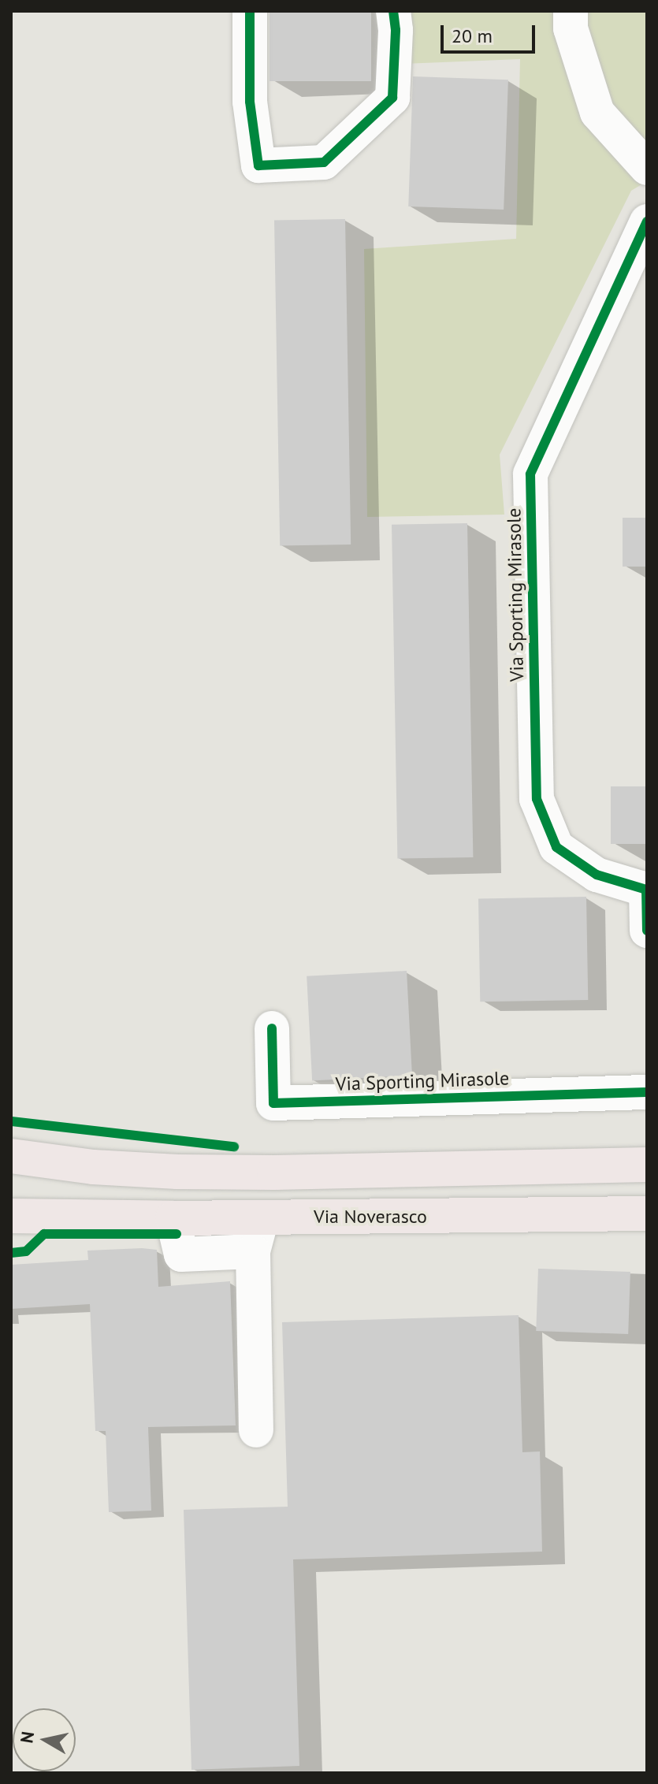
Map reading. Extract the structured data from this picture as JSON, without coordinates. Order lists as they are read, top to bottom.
{
  "streets": {
    "main road": ["Via Noverasco"],
    "street": ["Via Sporting Mirasole"]
  },
  "scale_bar": "20 m",
  "north": "left"
}
